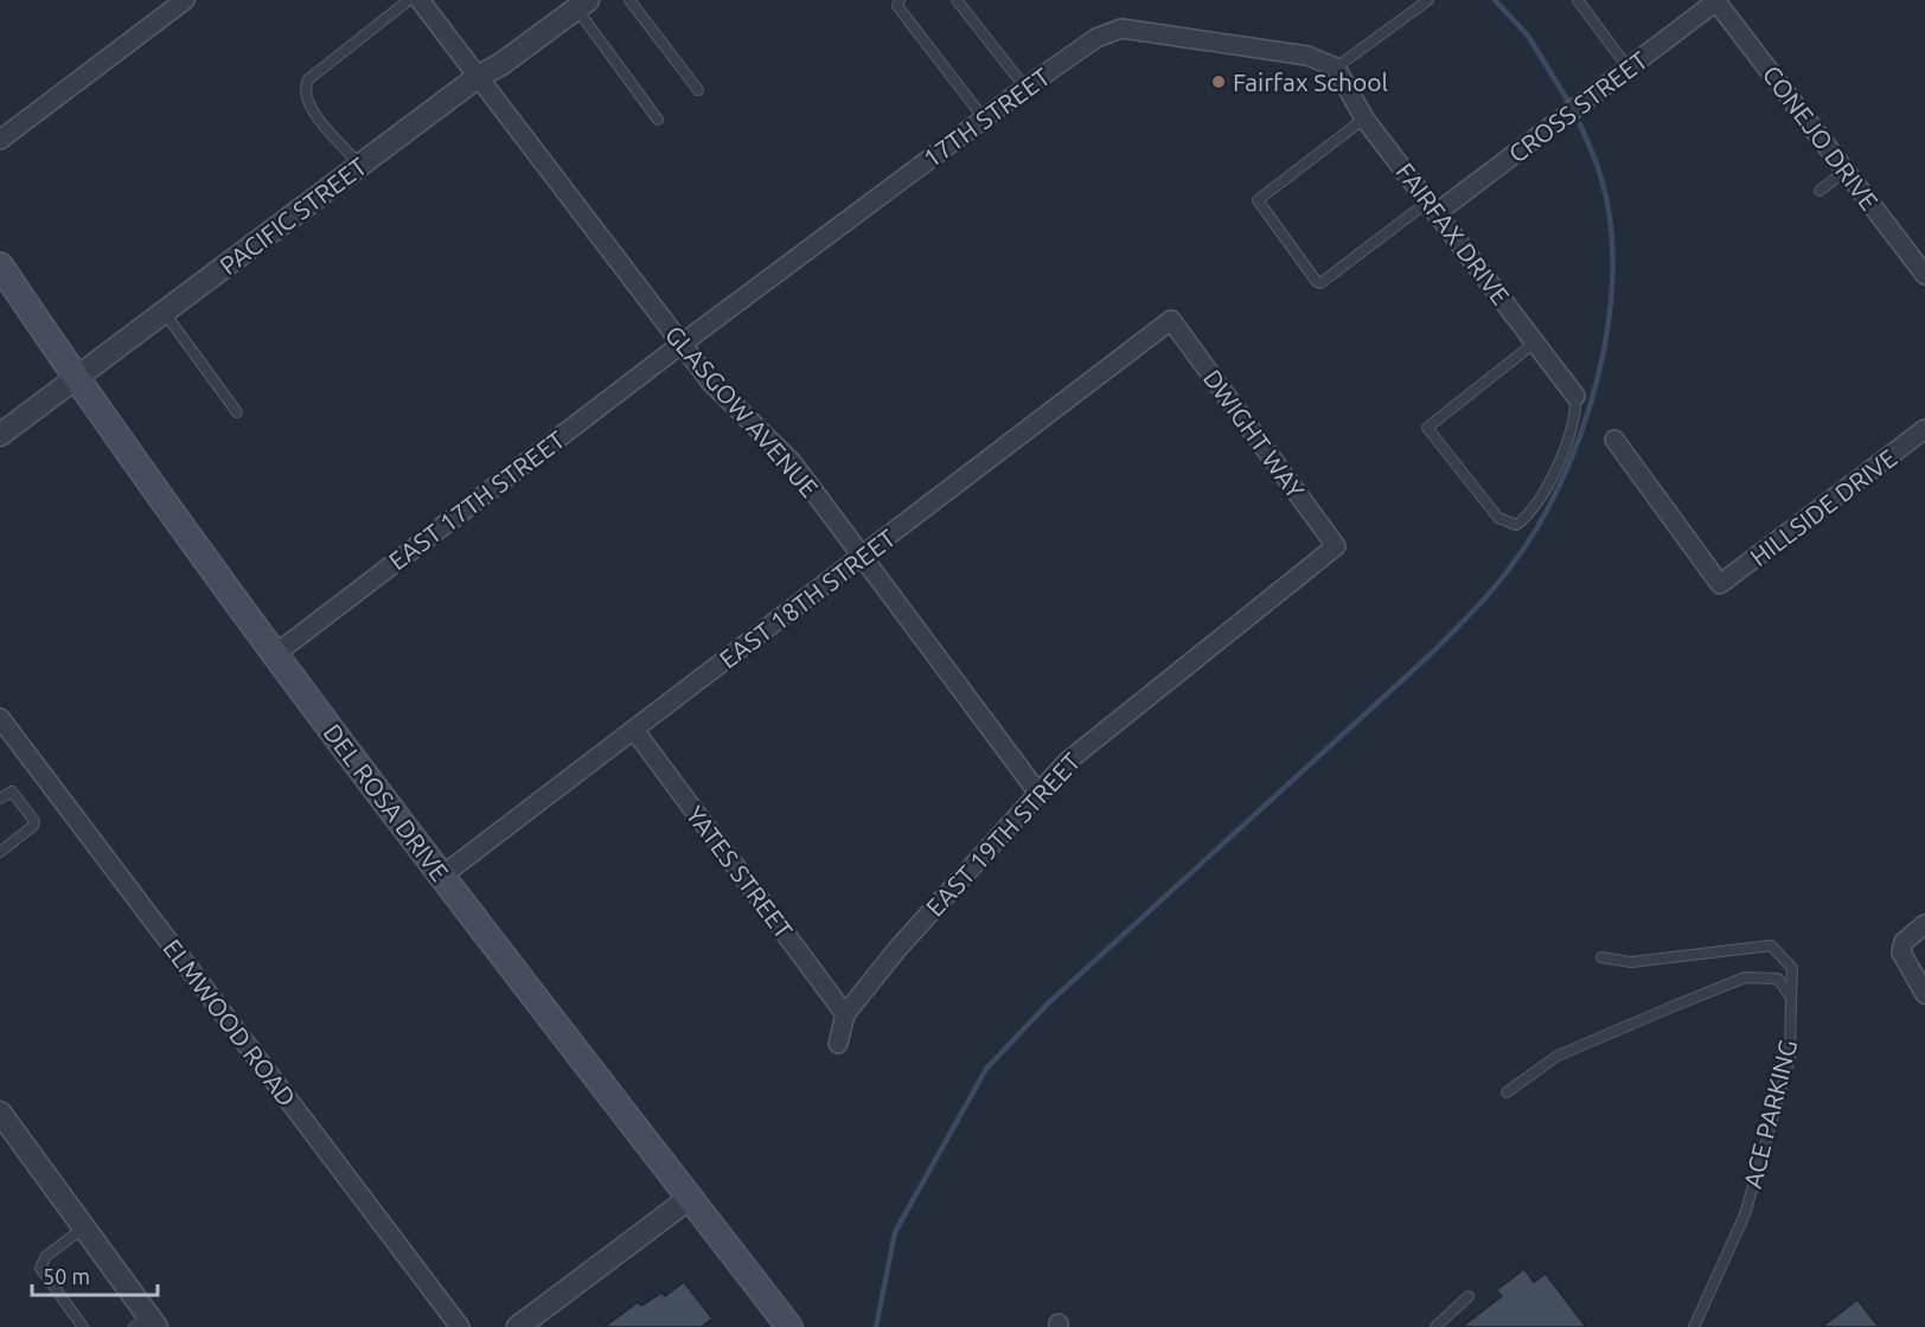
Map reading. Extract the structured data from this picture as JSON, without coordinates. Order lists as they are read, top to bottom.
{
  "streets": {
    "main road": ["DEL ROSA DRIVE"],
    "street": [
      "CROSS STREET",
      "17TH STREET",
      "CONEJO DRIVE",
      "PACIFIC STREET",
      "FAIRFAX DRIVE",
      "GLASGOW AVENUE",
      "DWIGHT WAY",
      "EAST 17TH STREET",
      "HILLSIDE DRIVE",
      "EAST 18TH STREET",
      "EAST 19TH STREET",
      "YATES STREET",
      "ELMWOOD ROAD"
    ],
    "lane": ["ACE PARKING"]
  },
  "crossings": [
    ["CROSS STREET", "CONEJO DRIVE"],
    ["CROSS STREET", "FAIRFAX DRIVE"],
    ["17TH STREET", "FAIRFAX DRIVE"],
    ["17TH STREET", "GLASGOW AVENUE"],
    ["17TH STREET", "EAST 17TH STREET"],
    ["PACIFIC STREET", "GLASGOW AVENUE"],
    ["PACIFIC STREET", "DEL ROSA DRIVE"],
    ["GLASGOW AVENUE", "EAST 17TH STREET"],
    ["GLASGOW AVENUE", "EAST 18TH STREET"],
    ["GLASGOW AVENUE", "EAST 19TH STREET"],
    ["DWIGHT WAY", "EAST 18TH STREET"],
    ["DWIGHT WAY", "EAST 19TH STREET"],
    ["EAST 17TH STREET", "DEL ROSA DRIVE"],
    ["EAST 18TH STREET", "DEL ROSA DRIVE"],
    ["EAST 18TH STREET", "YATES STREET"],
    ["EAST 19TH STREET", "YATES STREET"]
  ],
  "places": ["Fairfax School"],
  "scale_bar": "50 m"
}
